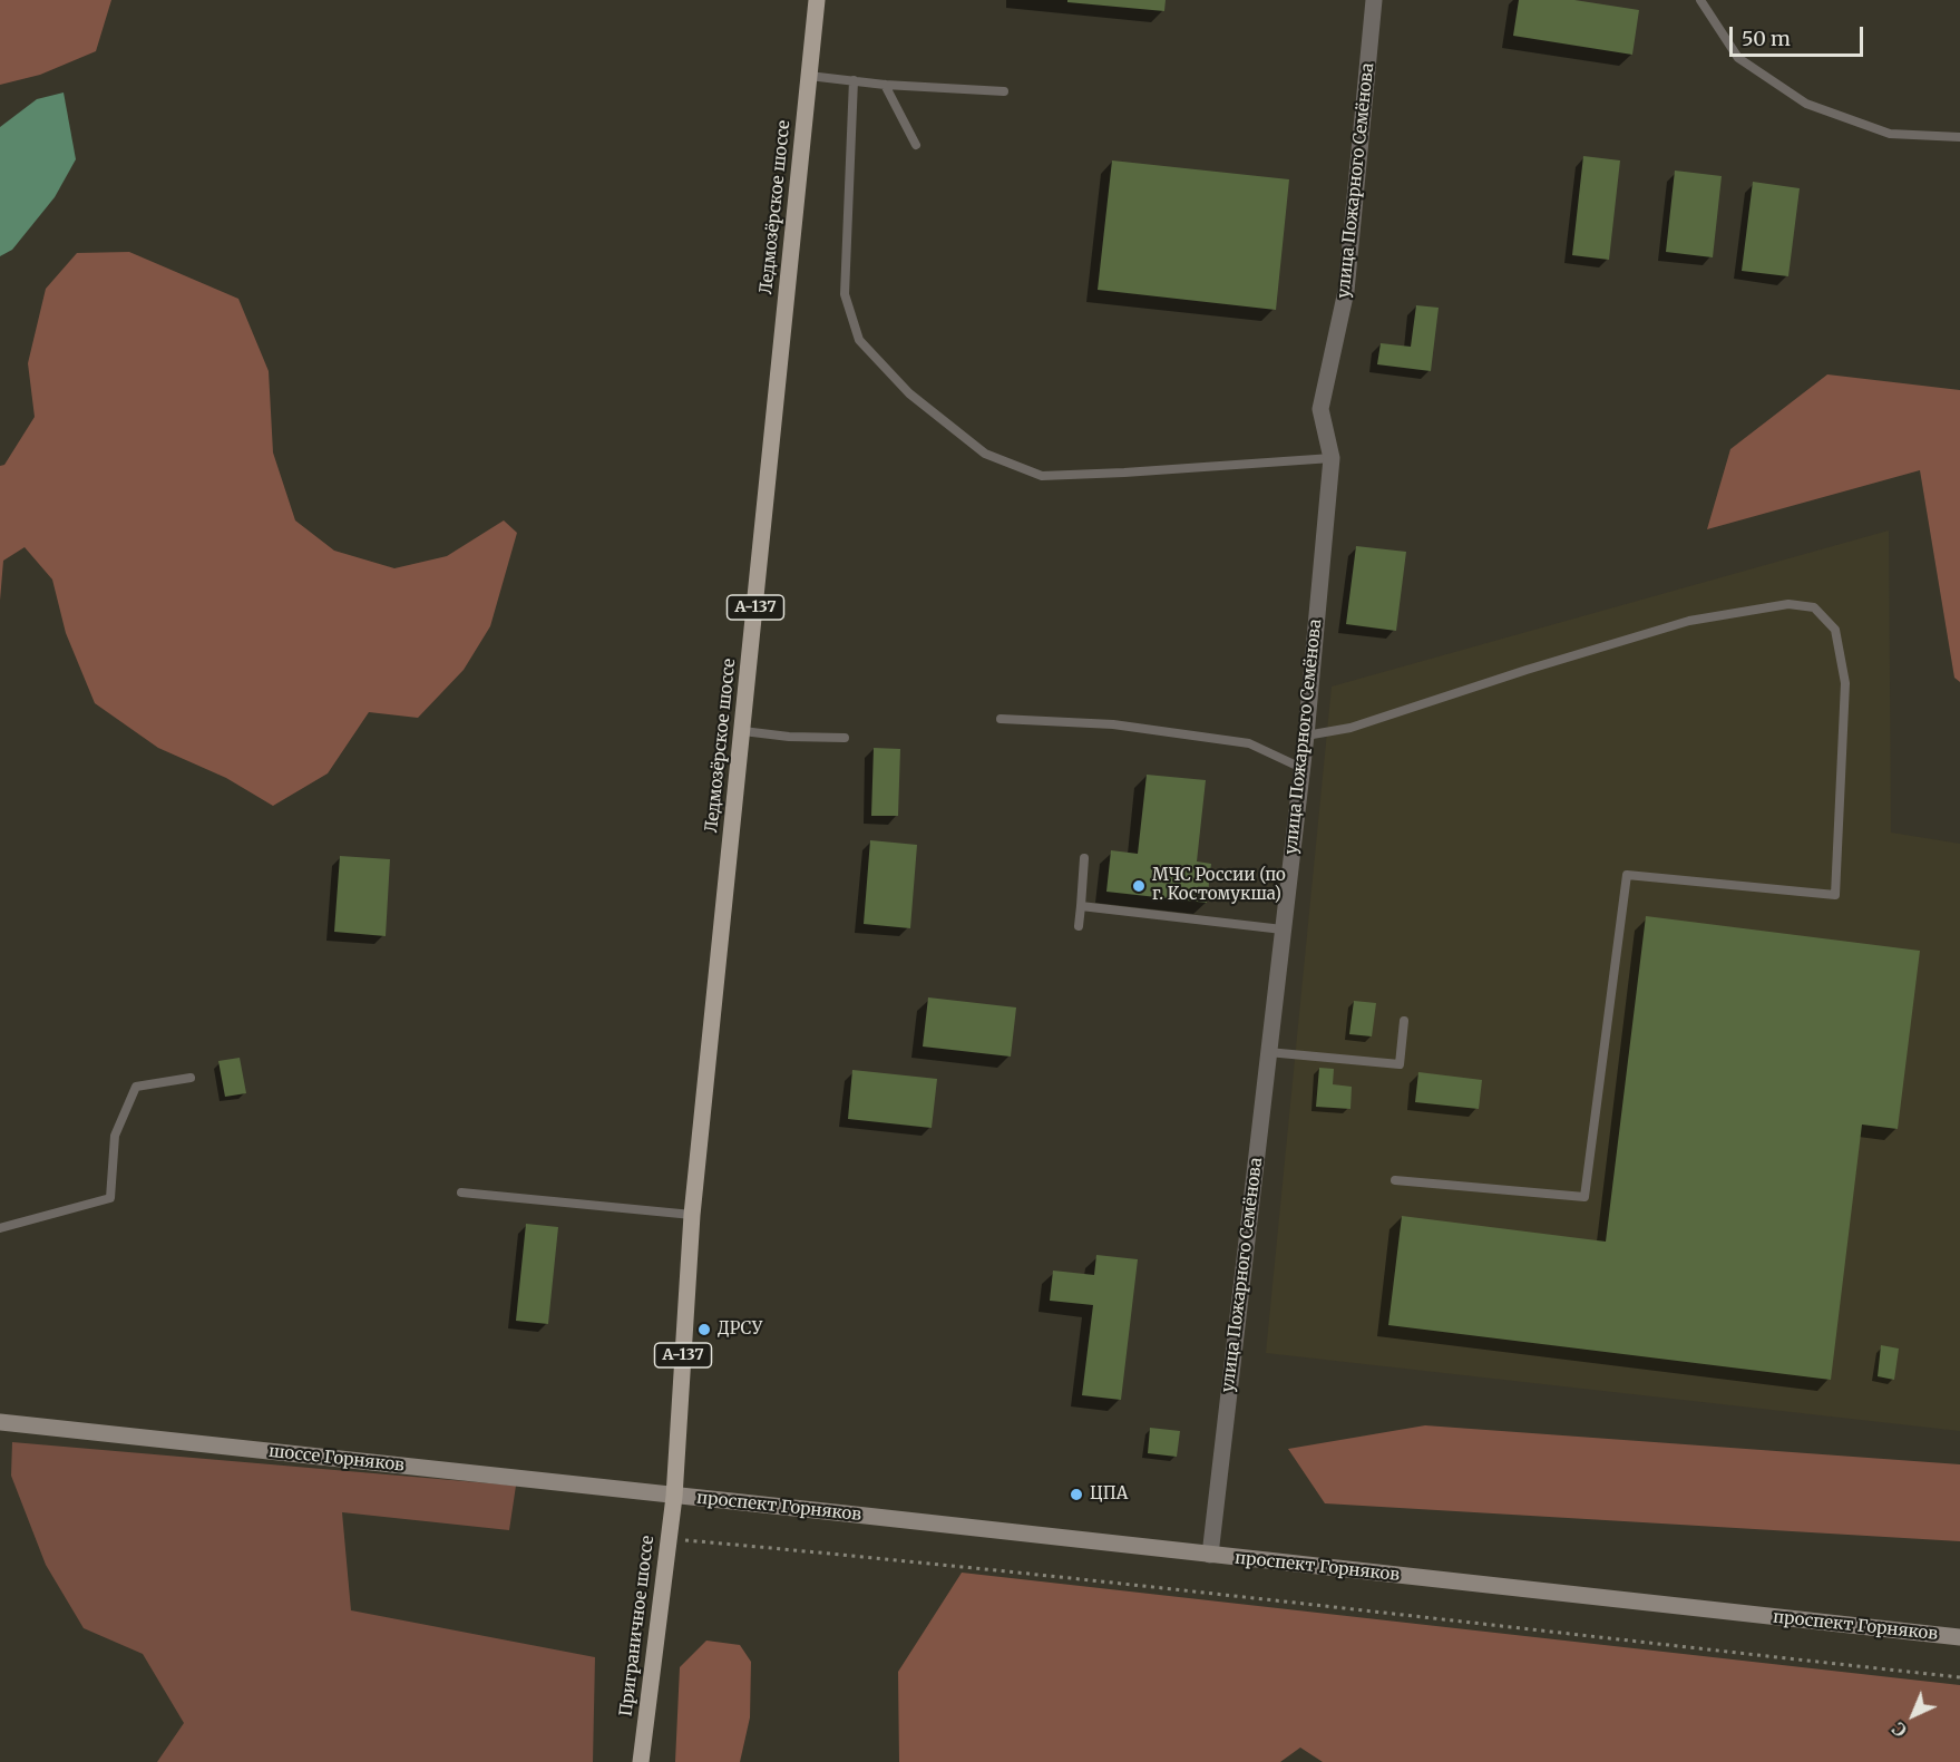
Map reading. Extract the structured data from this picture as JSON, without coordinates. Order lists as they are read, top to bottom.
{
  "streets": {
    "main road": [
      "Ледмозёрское шоссе",
      "А-137",
      "шоссе Горняков",
      "проспект Горняков",
      "Приграничное шоссе"
    ],
    "street": ["улица Пожарного Семёнова"]
  },
  "crossings": [
    ["улица Пожарного Семёнова", "проспект Горняков"],
    ["Ледмозёрское шоссе", "шоссе Горняков"],
    ["Ледмозёрское шоссе", "проспект Горняков"],
    ["Ледмозёрское шоссе", "Приграничное шоссе"],
    ["шоссе Горняков", "проспект Горняков"],
    ["шоссе Горняков", "Приграничное шоссе"],
    ["проспект Горняков", "Приграничное шоссе"]
  ],
  "places": ["МЧС России (по г. Костомукша)", "ДРСУ", "ЦПА"],
  "scale_bar": "50 m",
  "north": "bottom left"
}
